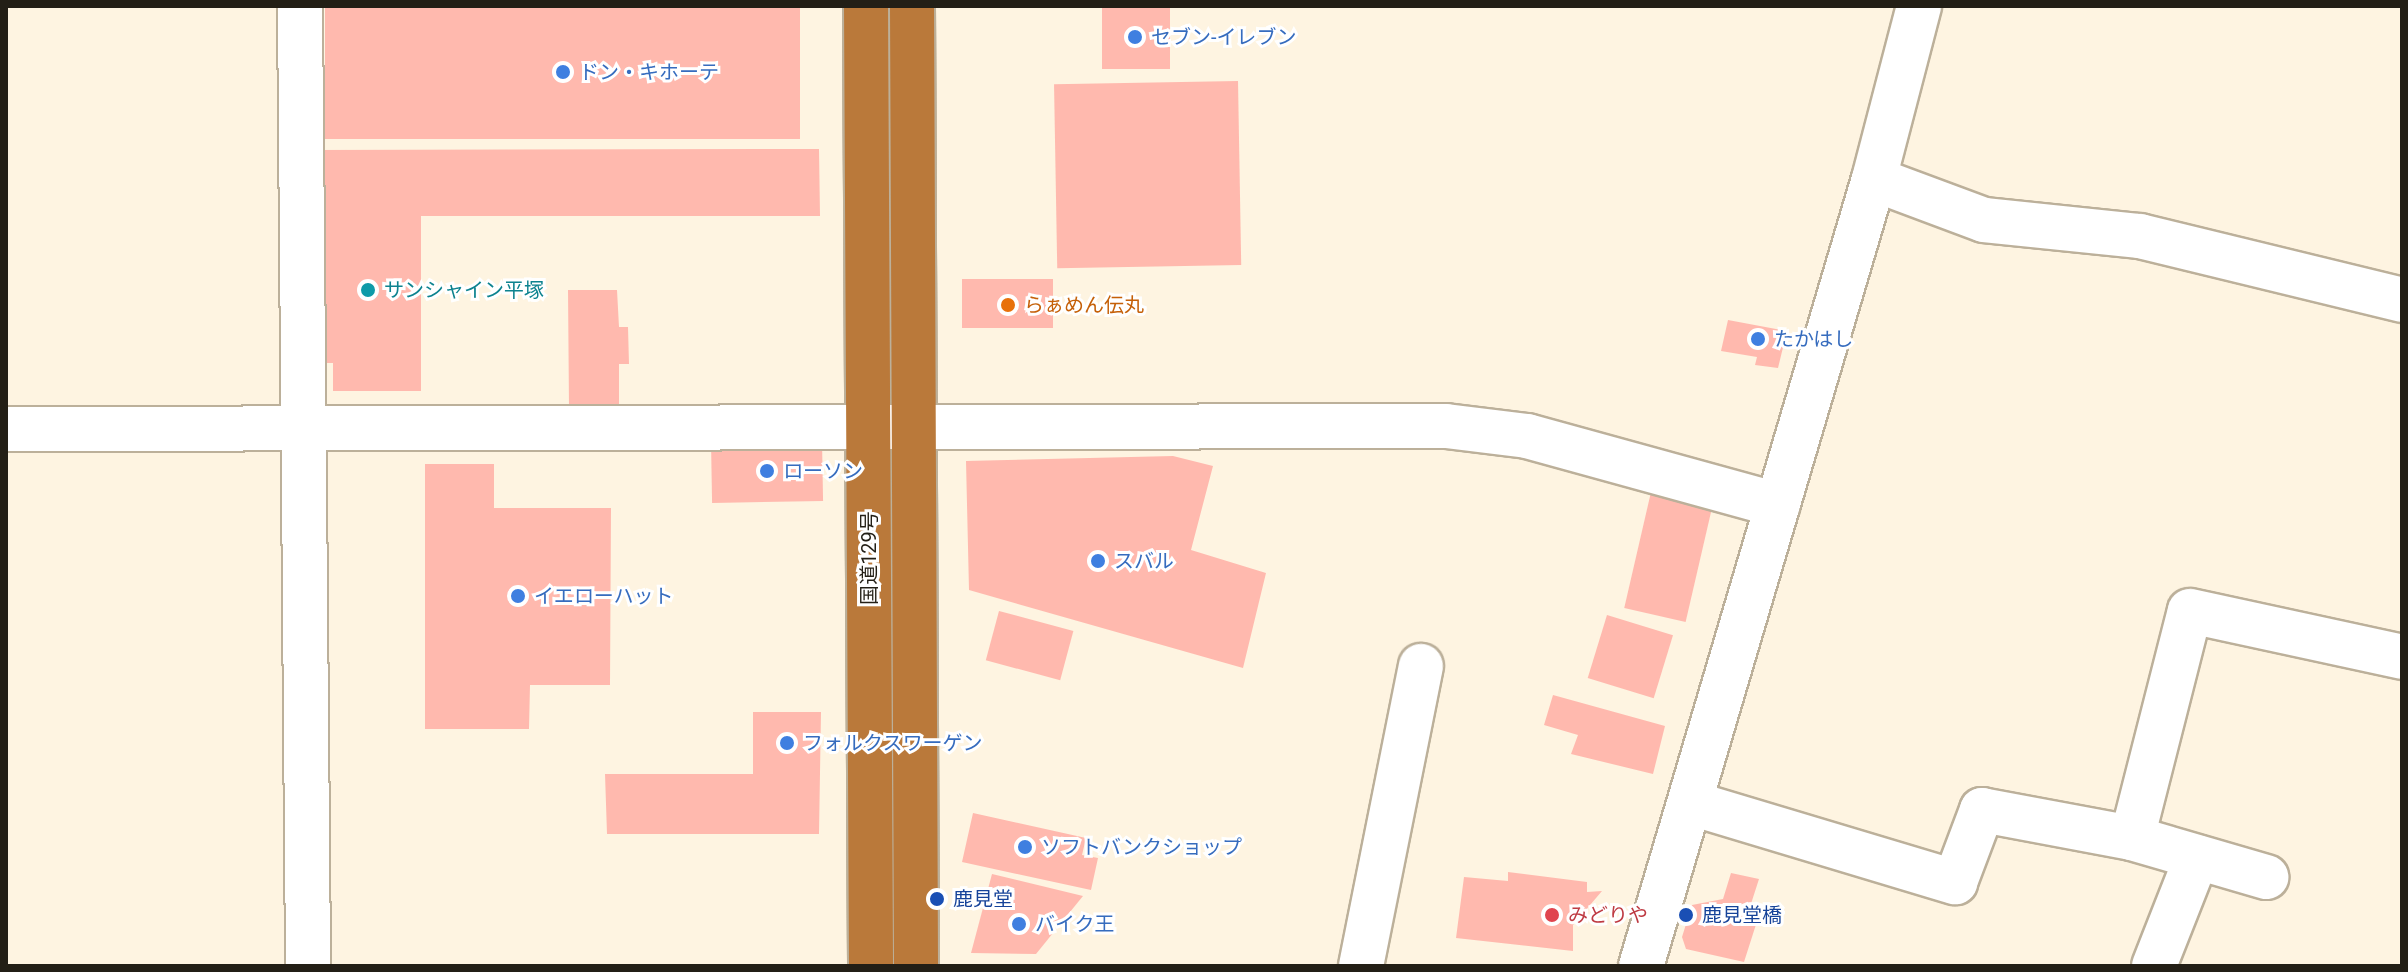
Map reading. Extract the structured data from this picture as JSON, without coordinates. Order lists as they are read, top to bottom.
{
  "streets": {
    "highway": ["国道129号"]
  },
  "places": [
    "セブン-イレブン",
    "ドン・キホーテ",
    "サンシャイン平塚",
    "らぁめん伝丸",
    "たかはし",
    "ローソン",
    "スバル",
    "イエローハット",
    "フォルクスワーゲン",
    "ソフトバンクショップ",
    "鹿見堂",
    "みどりや",
    "鹿見堂橋",
    "バイク王"
  ]
}
